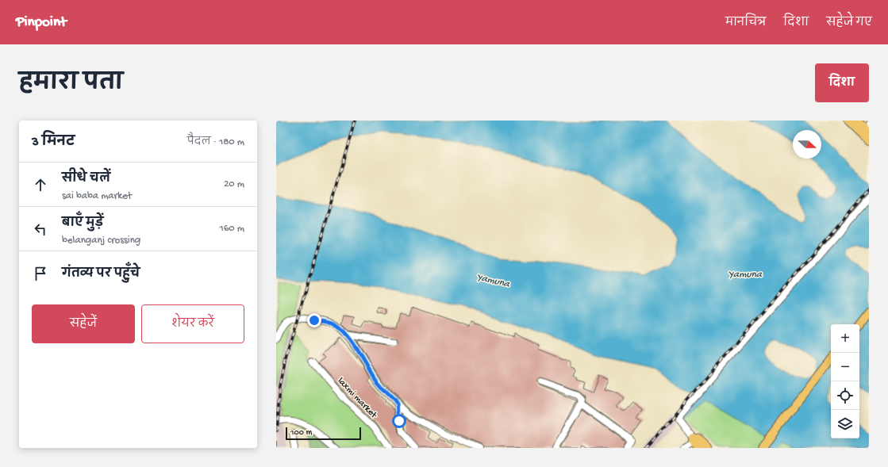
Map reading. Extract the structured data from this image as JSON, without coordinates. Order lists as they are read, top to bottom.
{
  "streets": {
    "street": ["laxmi market"]
  },
  "water": ["Yamuna"],
  "scale_bar": "100 m",
  "north": "right",
  "page": {
    "header": "Pinpoint",
    "nav": ["मानचित्र", "दिशा", "सहेजे गए"],
    "title": "हमारा पता",
    "buttons": [
      "दिशा",
      ["सहेजें", "शेयर करें"]
    ],
    "heading": ["3 मिनट", "पैदल · 180 m"],
    "list": [
      ["सीधे चलें", "sai baba market", "20 m"],
      ["बाएँ मुड़ें", "belanganj crossing", "160 m"],
      "गंतव्य पर पहुँचे"
    ],
    "map_buttons": ["+", "−"],
    "scale": "100 m"
  }
}
